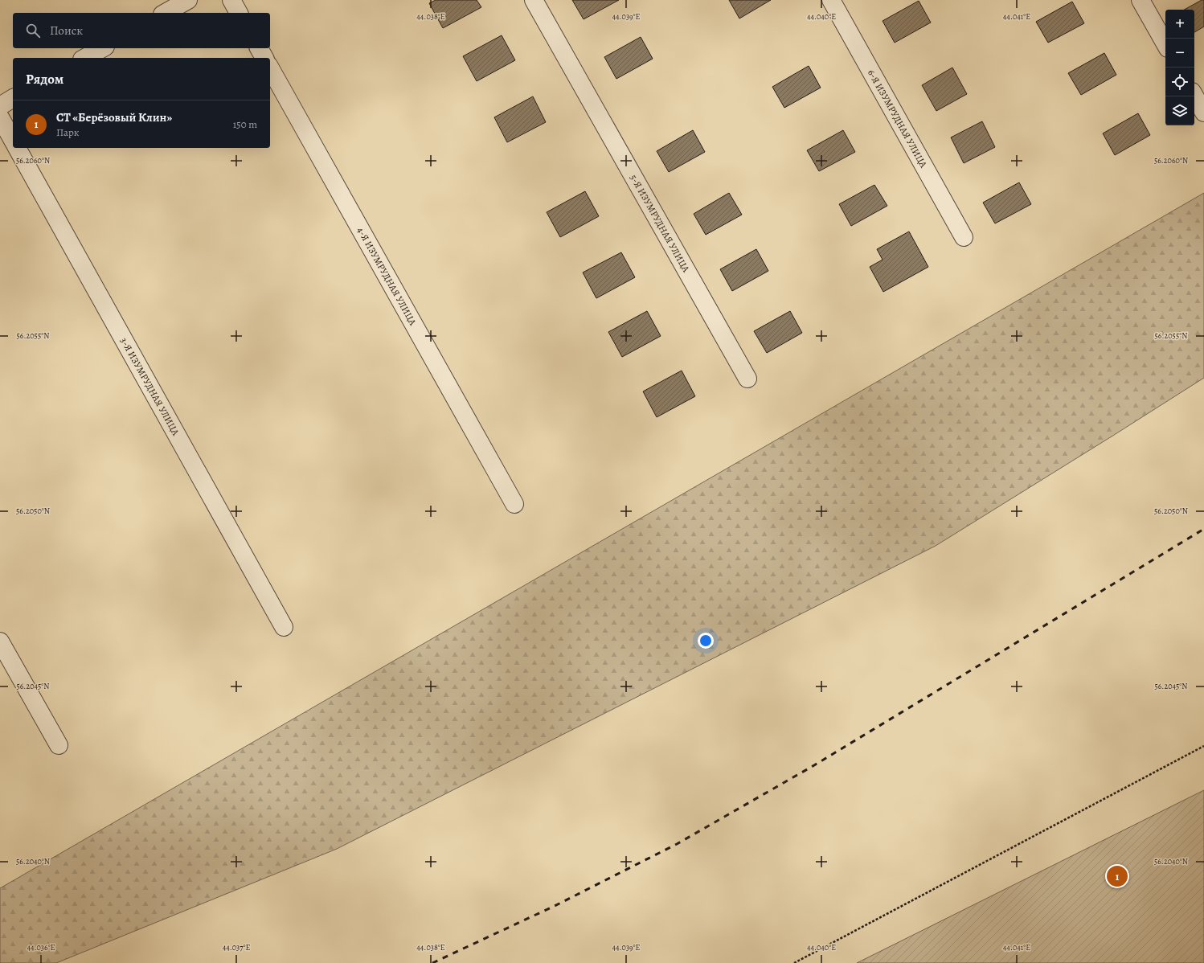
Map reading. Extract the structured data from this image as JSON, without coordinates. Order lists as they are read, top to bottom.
{
  "streets": {
    "street": [
      "6-Я ИЗУМРУДНАЯ УЛИЦА",
      "5-Я ИЗУМРУДНАЯ УЛИЦА",
      "4-Я ИЗУМРУДНАЯ УЛИЦА",
      "3-Я ИЗУМРУДНАЯ УЛИЦА"
    ]
  },
  "page": {
    "map_buttons": ["+", "−"],
    "search": "Поиск",
    "heading": "Рядом",
    "list": [
      {
        "mark": "1",
        "name": "СТ «Берёзовый Клин»",
        "note": "Парк",
        "value": "150 m"
      }
    ],
    "pins": "1"
  },
  "coordinates": [
    "44.038°E",
    "44.039°E",
    "44.040°E",
    "44.041°E",
    "56.2060°N",
    "56.2055°N",
    "56.2050°N",
    "56.2045°N",
    "56.2040°N",
    "44.036°E",
    "44.037°E"
  ]
}
